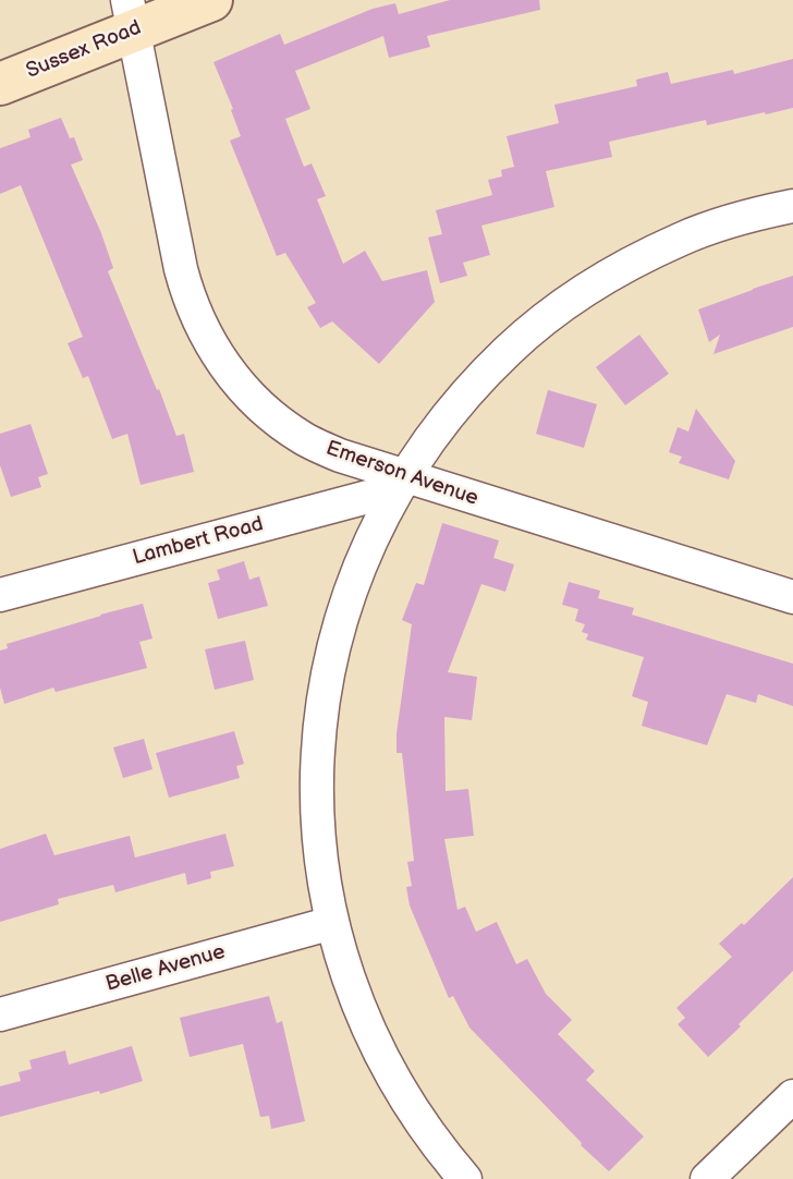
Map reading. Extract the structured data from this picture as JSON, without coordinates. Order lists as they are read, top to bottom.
{
  "streets": {
    "street": [
      "Sussex Road",
      "Emerson Avenue",
      "Lambert Road",
      "Belle Avenue"
    ]
  },
  "crossings": [
    ["Sussex Road", "Emerson Avenue"],
    ["Emerson Avenue", "Lambert Road"]
  ]
}
